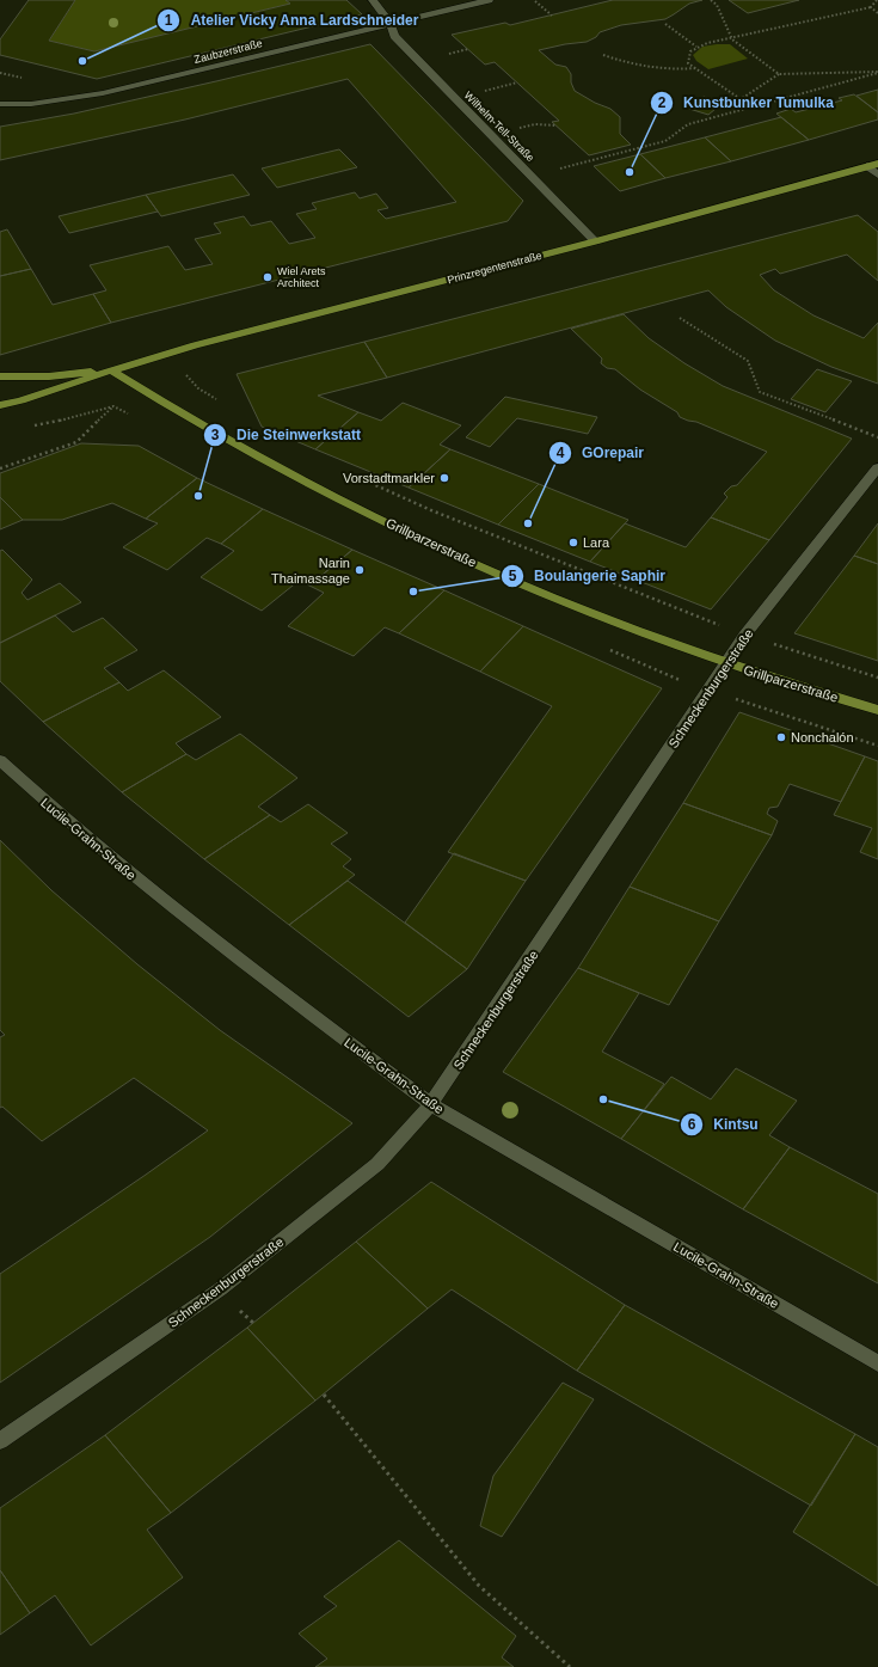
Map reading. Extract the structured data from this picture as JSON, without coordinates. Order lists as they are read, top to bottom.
{
  "streets": {
    "main road": ["Prinzregentenstraße", "Grillparzerstraße"],
    "street": [
      "Zaubzerstraße",
      "Wilhelm-Tell-Straße",
      "Schneckenburgerstraße",
      "Lucile-Grahn-Straße"
    ]
  },
  "crossings": [
    ["Zaubzerstraße", "Wilhelm-Tell-Straße"],
    ["Wilhelm-Tell-Straße", "Prinzregentenstraße"],
    ["Prinzregentenstraße", "Grillparzerstraße"],
    ["Grillparzerstraße", "Schneckenburgerstraße"],
    ["Schneckenburgerstraße", "Lucile-Grahn-Straße"]
  ],
  "places": [
    "Atelier Vicky Anna Lardschneider",
    "Kunstbunker Tumulka",
    "Wiel Arets Architect",
    "Vorstadtmarkler",
    "Die Steinwerkstatt",
    "GOrepair",
    "Lara",
    "Narin Thaimassage",
    "Boulangerie Saphir",
    "Nonchalón",
    "Kintsu"
  ]
}
